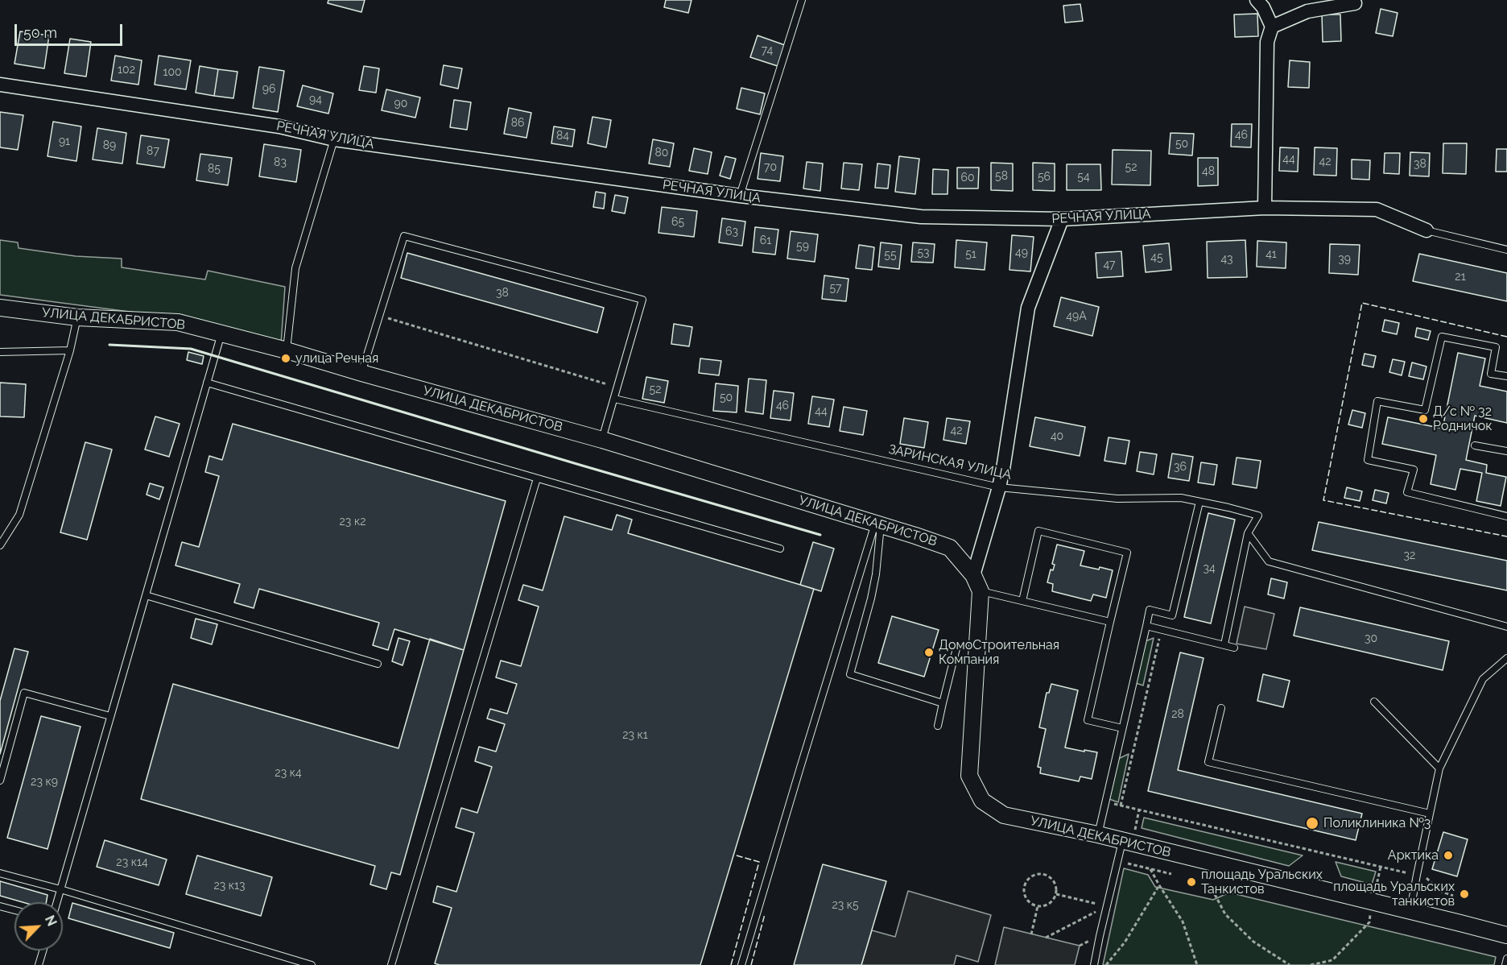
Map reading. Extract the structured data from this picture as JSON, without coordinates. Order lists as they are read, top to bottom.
{
  "streets": {
    "street": ["РЕЧНАЯ УЛИЦА", "УЛИЦА ДЕКАБРИСТОВ"],
    "lane": ["ЗАРИНСКАЯ УЛИЦА"]
  },
  "places": [
    "улица Речная",
    "Д/с № 32 Родничок",
    "ДомоСтроительная Компания",
    "Поликлиника №3",
    "Арктика",
    "площадь Уральских Танкистов",
    "площадь Уральских танкистов"
  ],
  "house_numbers": [
    "74",
    "102",
    "100",
    "96",
    "94",
    "90",
    "86",
    "46",
    "84",
    "91",
    "50",
    "89",
    "87",
    "80",
    "44",
    "42",
    "83",
    "38",
    "70",
    "52",
    "85",
    "48",
    "58",
    "56",
    "54",
    "60",
    "65",
    "63",
    "61",
    "59",
    "53",
    "49",
    "51",
    "41",
    "55",
    "45",
    "43",
    "39",
    "47",
    "21",
    "57",
    "38",
    "49А",
    "52",
    "50",
    "46",
    "44",
    "42",
    "40",
    "36",
    "23 к2",
    "32",
    "34",
    "30",
    "28",
    "23 к1",
    "23 к4",
    "23 к9",
    "23 к14",
    "23 к13",
    "23 к5"
  ],
  "scale_bar": "50 m",
  "north": "top right"
}
